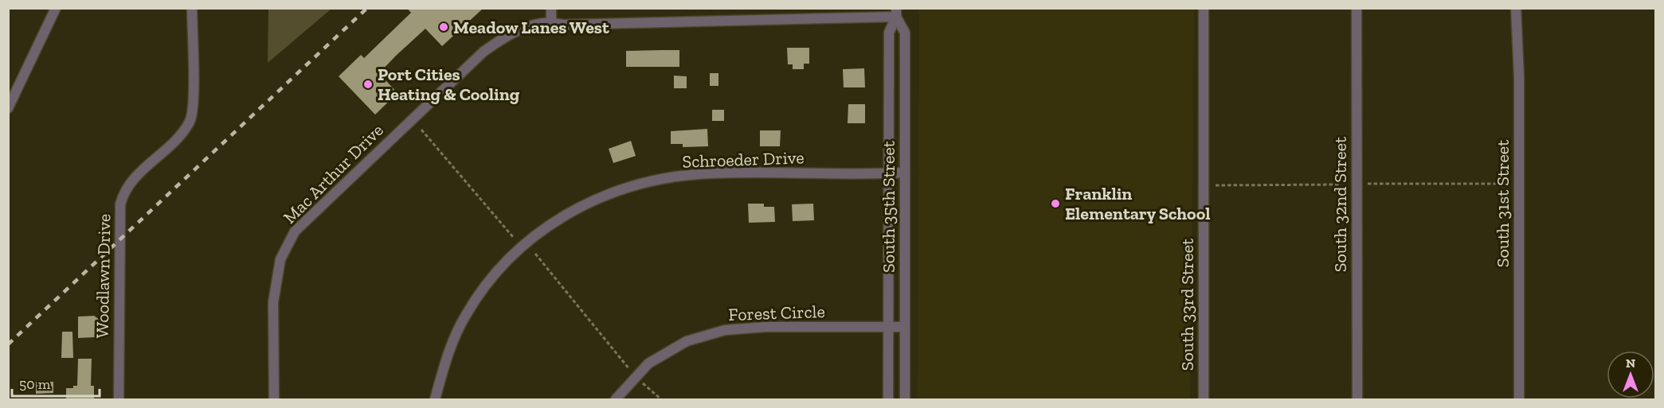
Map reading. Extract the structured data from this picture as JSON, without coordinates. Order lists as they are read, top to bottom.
{
  "streets": {
    "street": [
      "Schroeder Drive",
      "Mac Arthur Drive",
      "South 31st Street",
      "South 32nd Street",
      "South 35th Street",
      "Woodlawn Drive",
      "South 33rd Street",
      "Forest Circle"
    ]
  },
  "crossings": [
    ["Schroeder Drive", "South 35th Street"],
    ["Mac Arthur Drive", "South 35th Street"],
    ["South 35th Street", "Forest Circle"]
  ],
  "places": ["Meadow Lanes West", "Port Cities Heating & Cooling", "Franklin Elementary School"],
  "scale_bar": "50 m",
  "north": "top"
}
